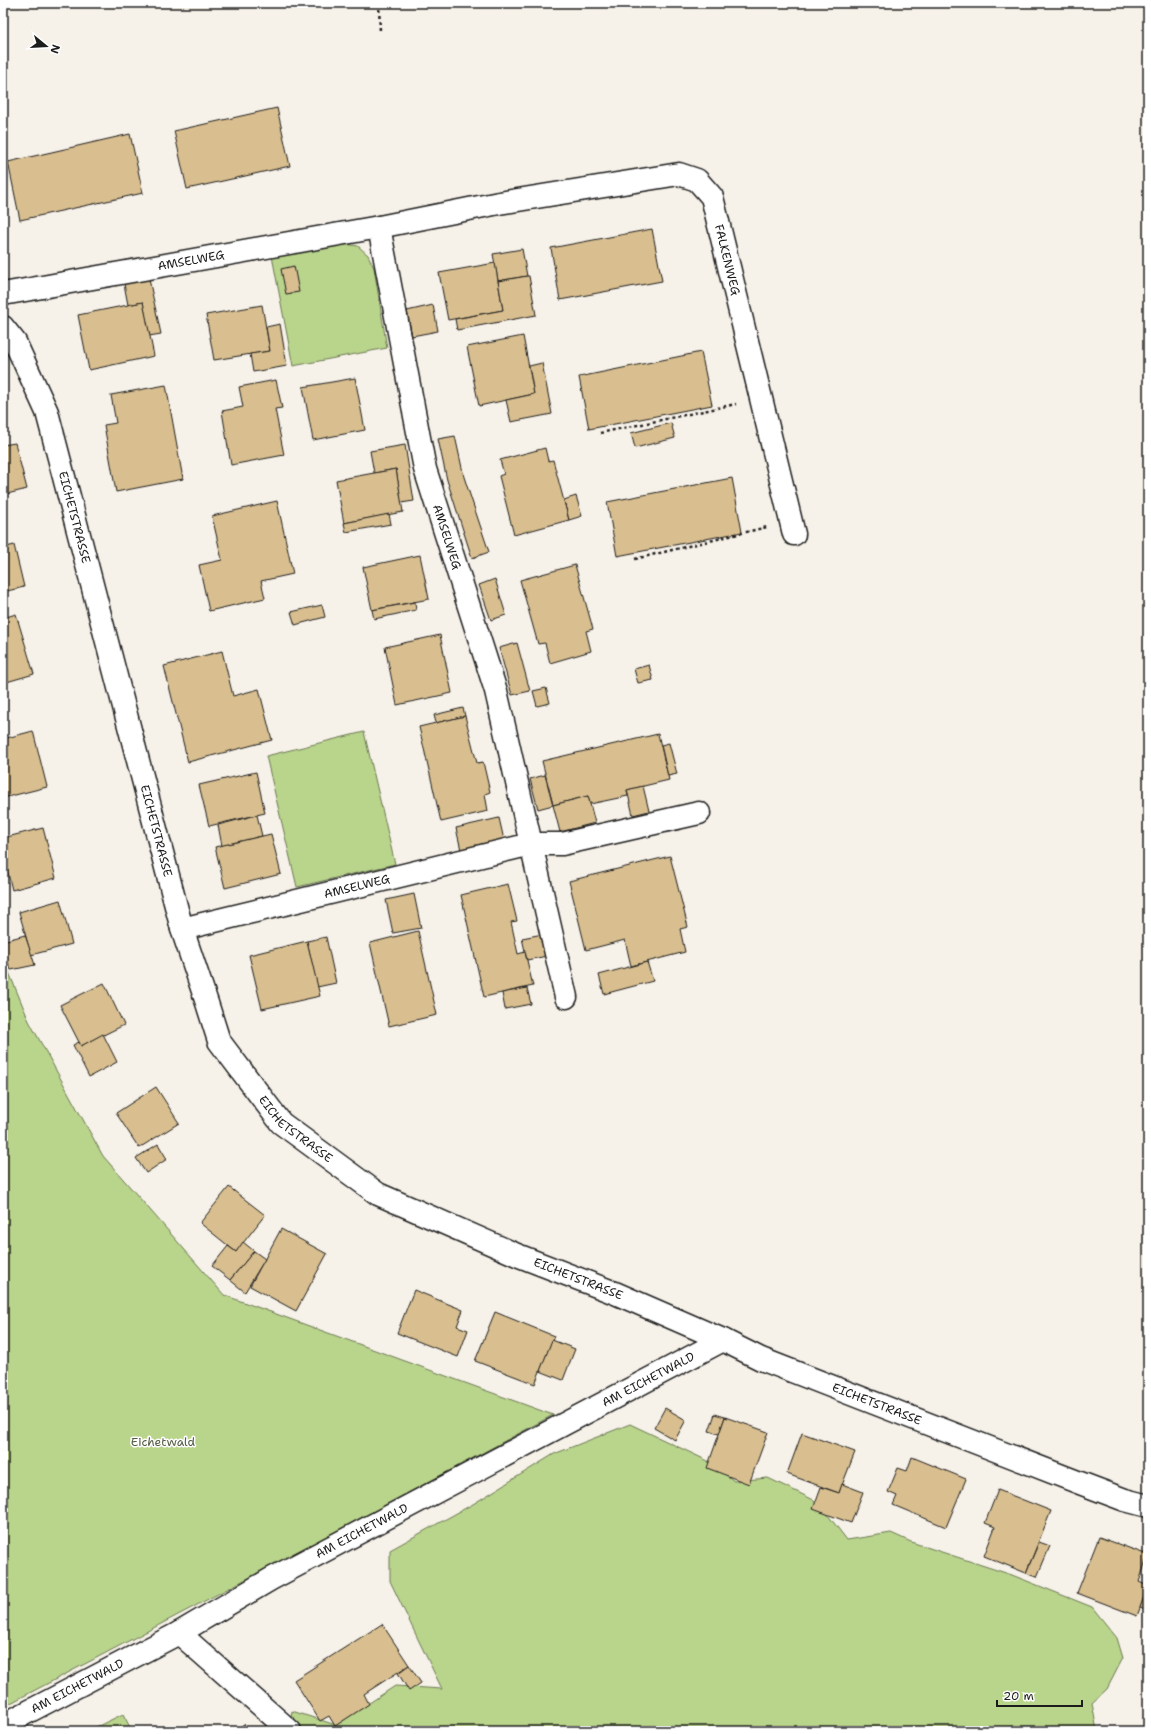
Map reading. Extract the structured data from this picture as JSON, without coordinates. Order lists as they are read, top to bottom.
{
  "streets": {
    "street": [
      "AMSELWEG",
      "FALKENWEG",
      "EICHETSTRASSE",
      "AM EICHETWALD"
    ]
  },
  "crossings": [
    ["AMSELWEG", "FALKENWEG"],
    ["AMSELWEG", "EICHETSTRASSE"],
    ["EICHETSTRASSE", "AM EICHETWALD"]
  ],
  "parks": ["Eichetwald"],
  "scale_bar": "20 m",
  "north": "right"
}
